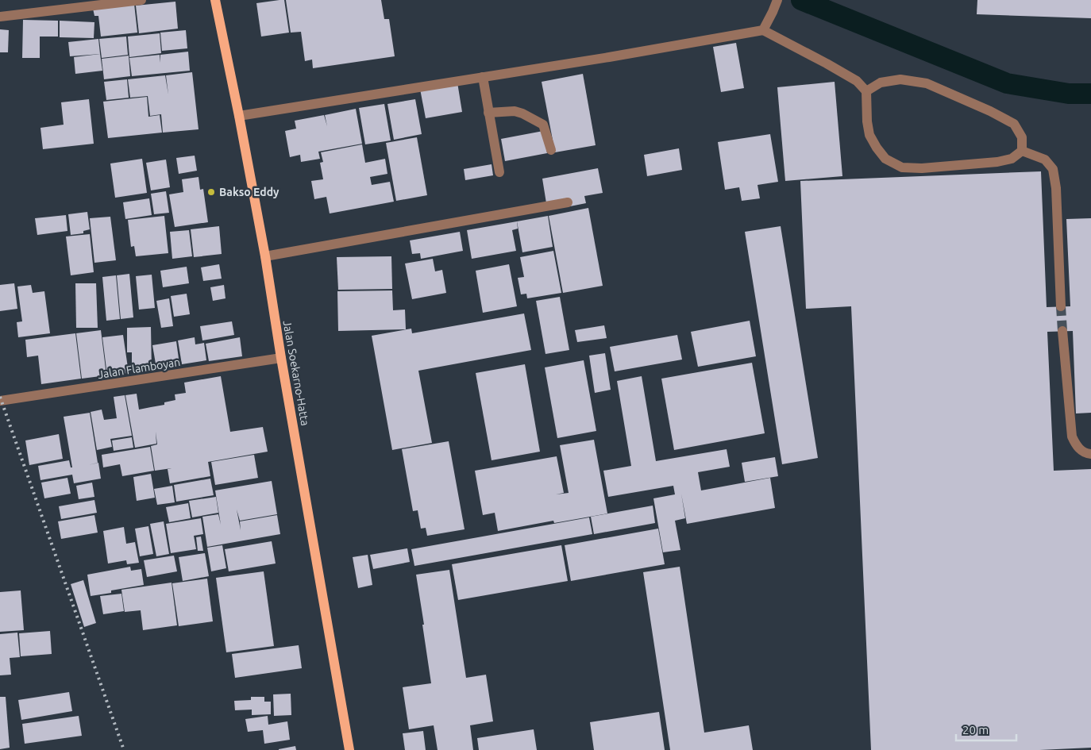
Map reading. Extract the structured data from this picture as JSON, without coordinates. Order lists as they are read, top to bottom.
{
  "streets": {
    "main road": ["Jalan Soekarno-Hatta"],
    "street": ["Jalan Flamboyan"]
  },
  "crossings": [
    ["Jalan Flamboyan", "Jalan Soekarno-Hatta"]
  ],
  "places": ["Bakso Eddy"],
  "scale_bar": "20 m"
}
